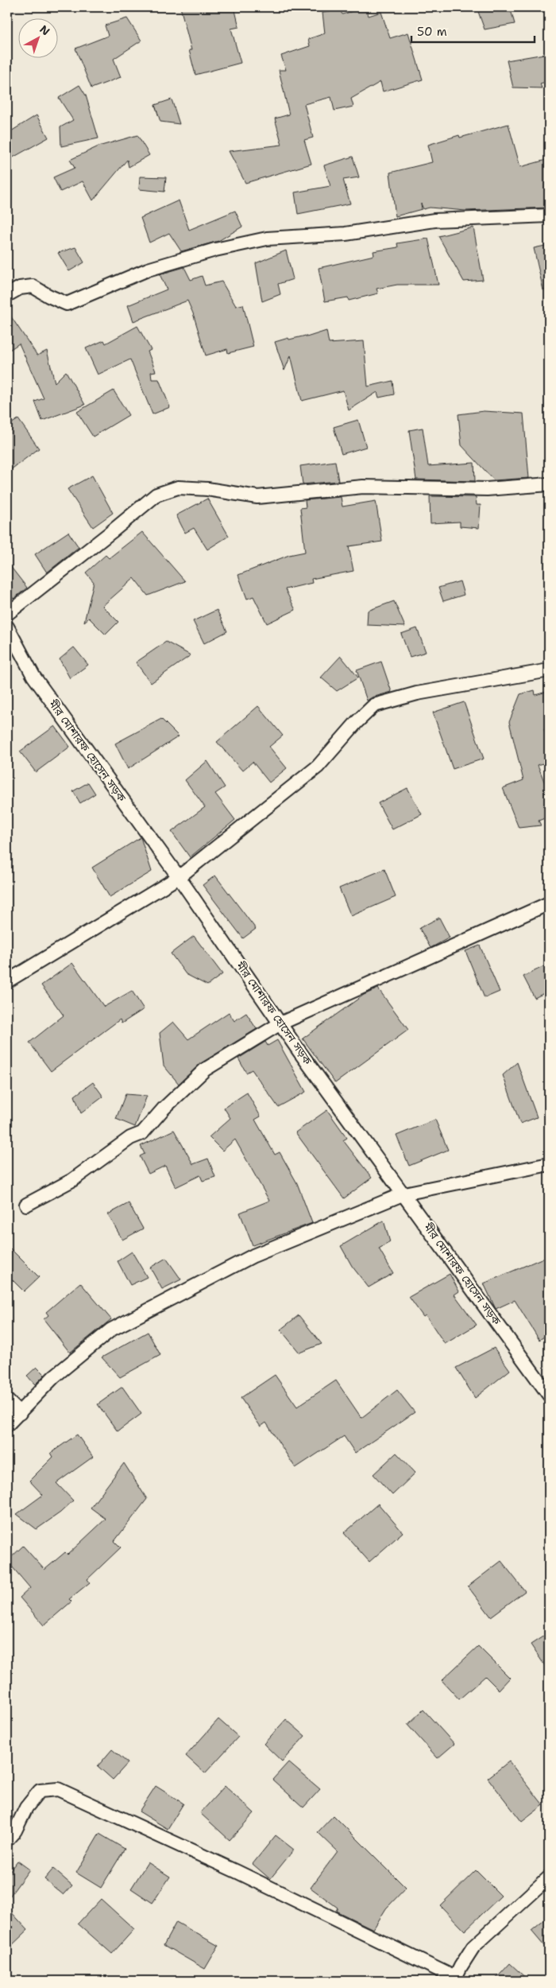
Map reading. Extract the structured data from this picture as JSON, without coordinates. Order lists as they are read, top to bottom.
{
  "streets": {
    "street": ["মীর মোশারফ হোসেন সড়ক"]
  },
  "scale_bar": "50 m",
  "north": "top right"
}
